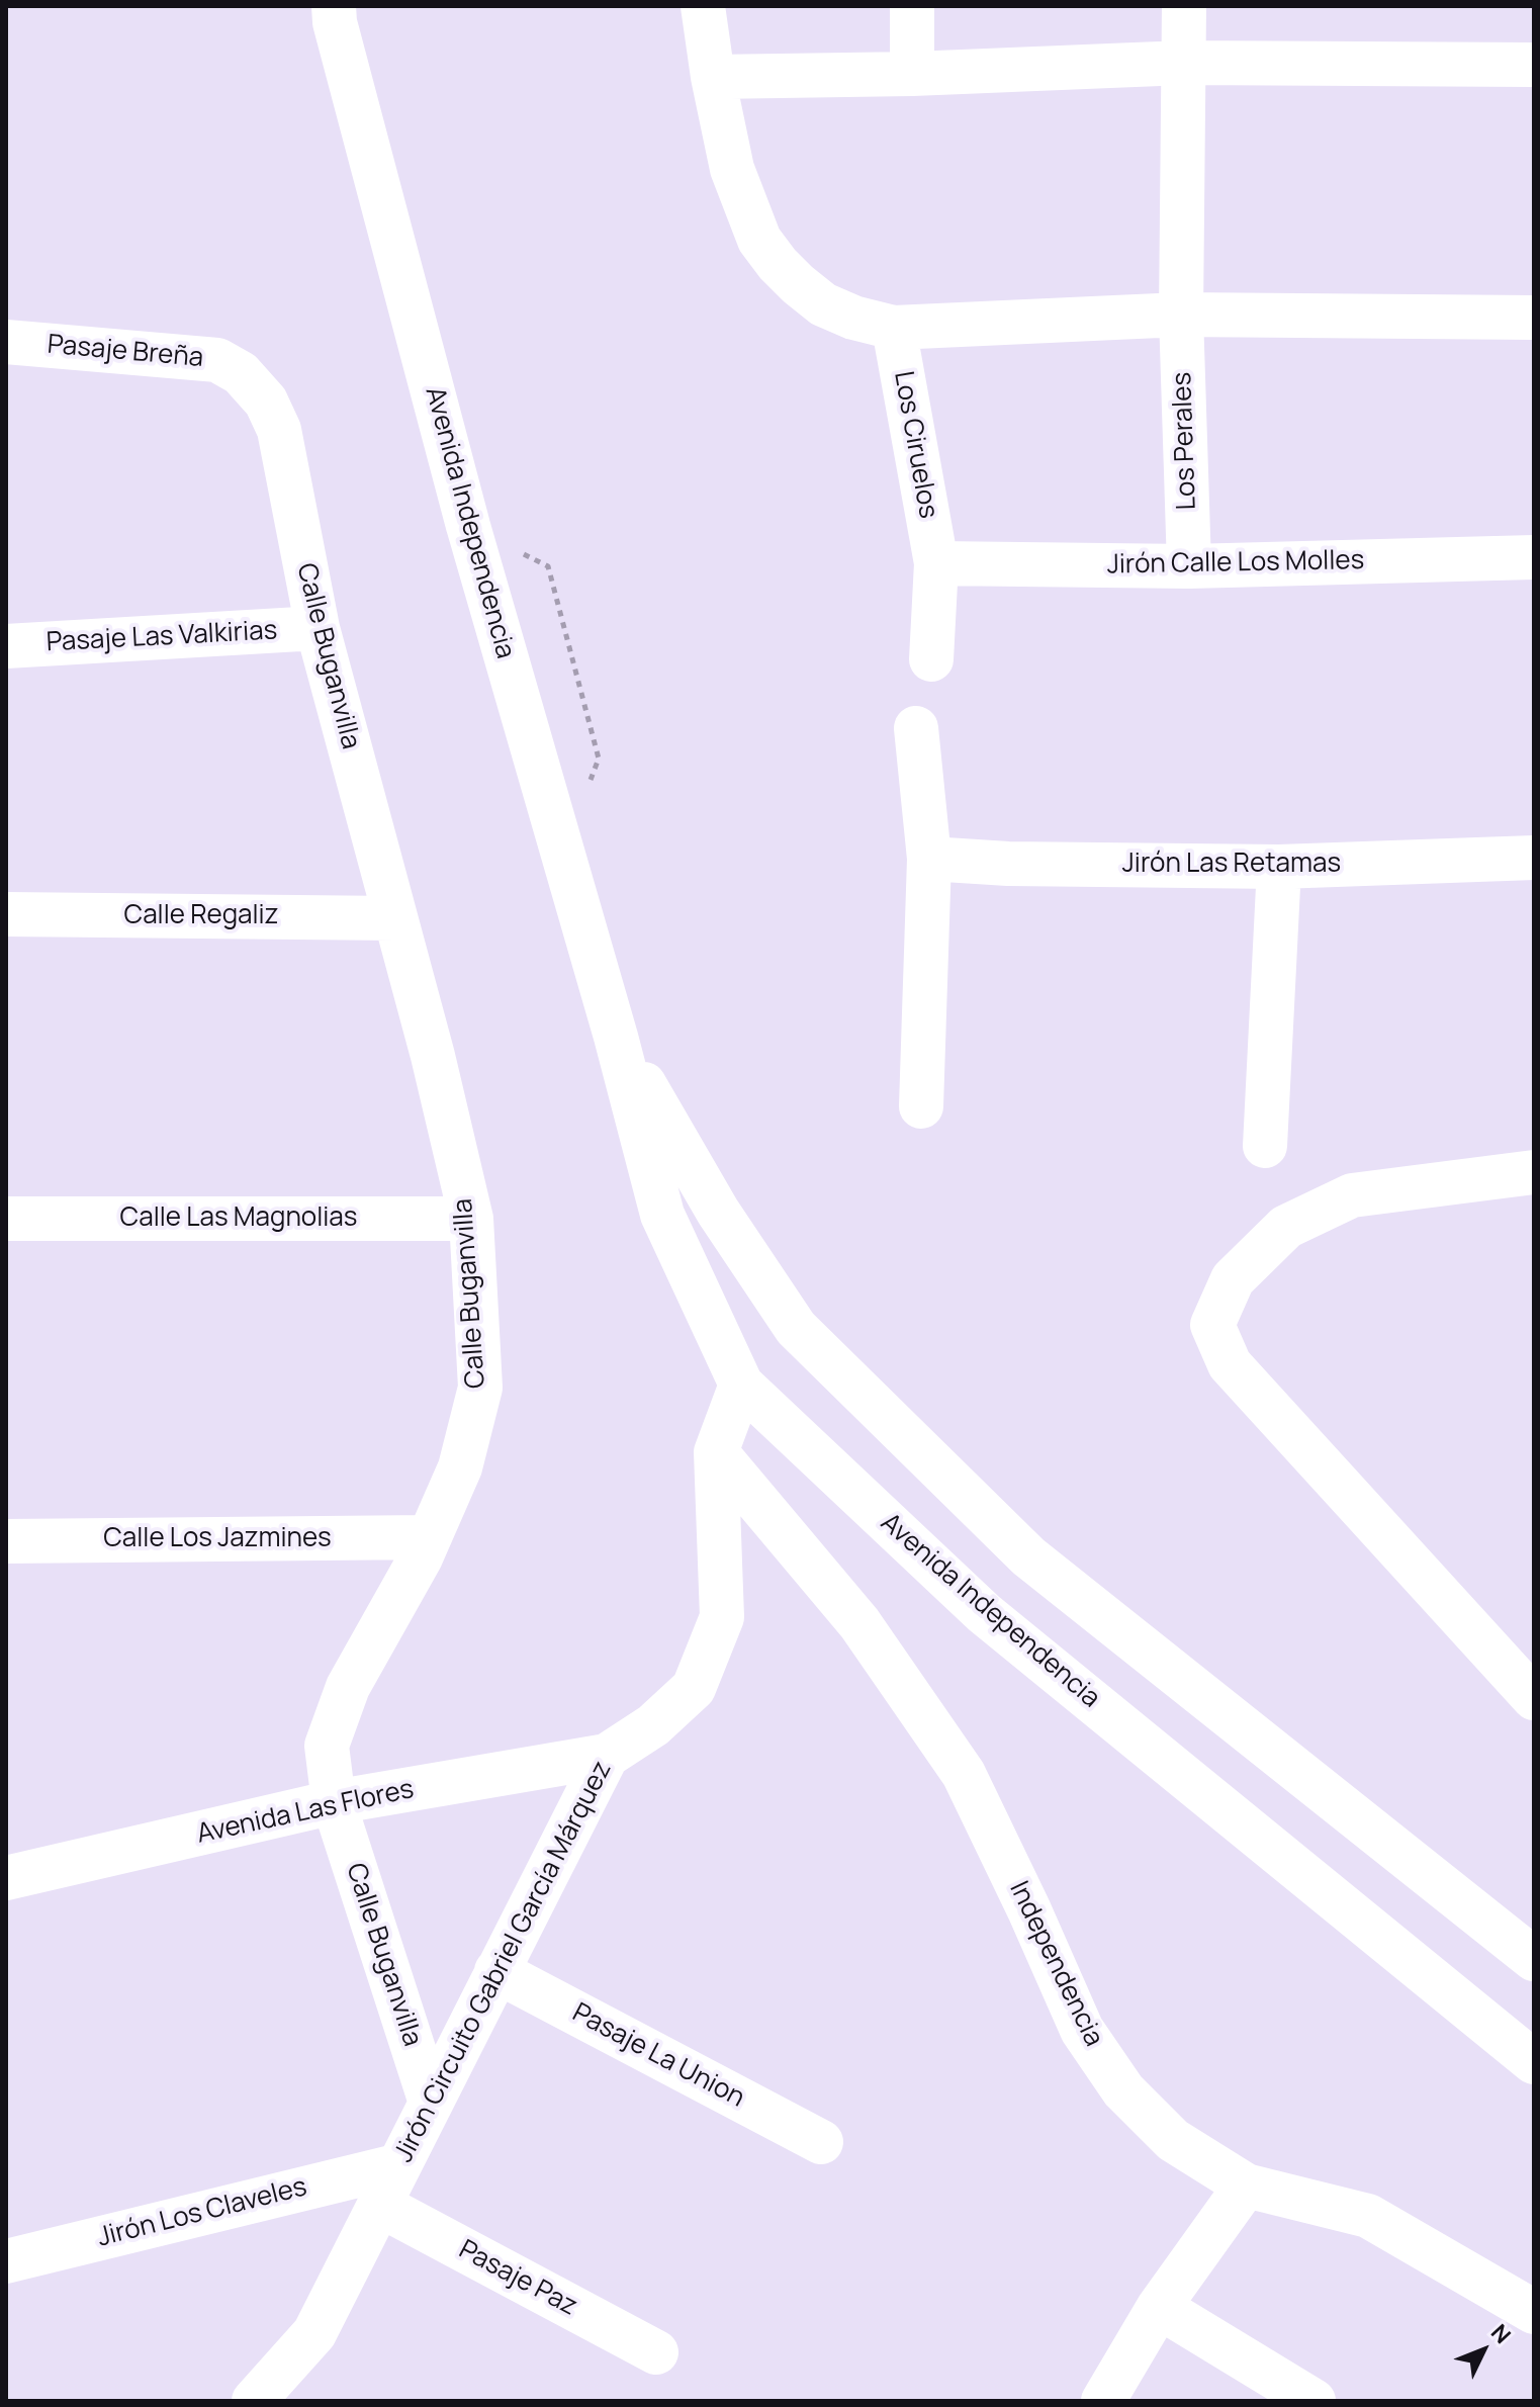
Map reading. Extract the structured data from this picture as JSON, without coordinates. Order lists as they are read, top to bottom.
{
  "streets": {
    "street": [
      "Pasaje Breña",
      "Los Perales",
      "Los Ciruelos",
      "Avenida Independencia",
      "Jirón Calle Los Molles",
      "Pasaje Las Valkirias",
      "Calle Buganvilla",
      "Jirón Las Retamas",
      "Calle Regaliz",
      "Calle Las Magnolias",
      "Calle Los Jazmines",
      "Avenida Las Flores",
      "Jirón Circuito Gabriel García Márquez",
      "Independencia",
      "Pasaje La Union",
      "Jirón Los Claveles",
      "Pasaje Paz"
    ]
  },
  "crossings": [
    ["Pasaje Breña", "Calle Buganvilla"],
    ["Los Perales", "Jirón Calle Los Molles"],
    ["Los Ciruelos", "Jirón Calle Los Molles"],
    ["Avenida Independencia", "Jirón Circuito Gabriel García Márquez"],
    ["Pasaje Las Valkirias", "Calle Buganvilla"],
    ["Calle Buganvilla", "Calle Regaliz"],
    ["Calle Buganvilla", "Calle Las Magnolias"],
    ["Calle Buganvilla", "Calle Los Jazmines"],
    ["Calle Buganvilla", "Avenida Las Flores"],
    ["Calle Buganvilla", "Jirón Circuito Gabriel García Márquez"],
    ["Avenida Las Flores", "Jirón Circuito Gabriel García Márquez"],
    ["Jirón Circuito Gabriel García Márquez", "Independencia"],
    ["Jirón Circuito Gabriel García Márquez", "Pasaje La Union"],
    ["Jirón Circuito Gabriel García Márquez", "Jirón Los Claveles"],
    ["Jirón Circuito Gabriel García Márquez", "Pasaje Paz"]
  ],
  "north": "top right"
}
